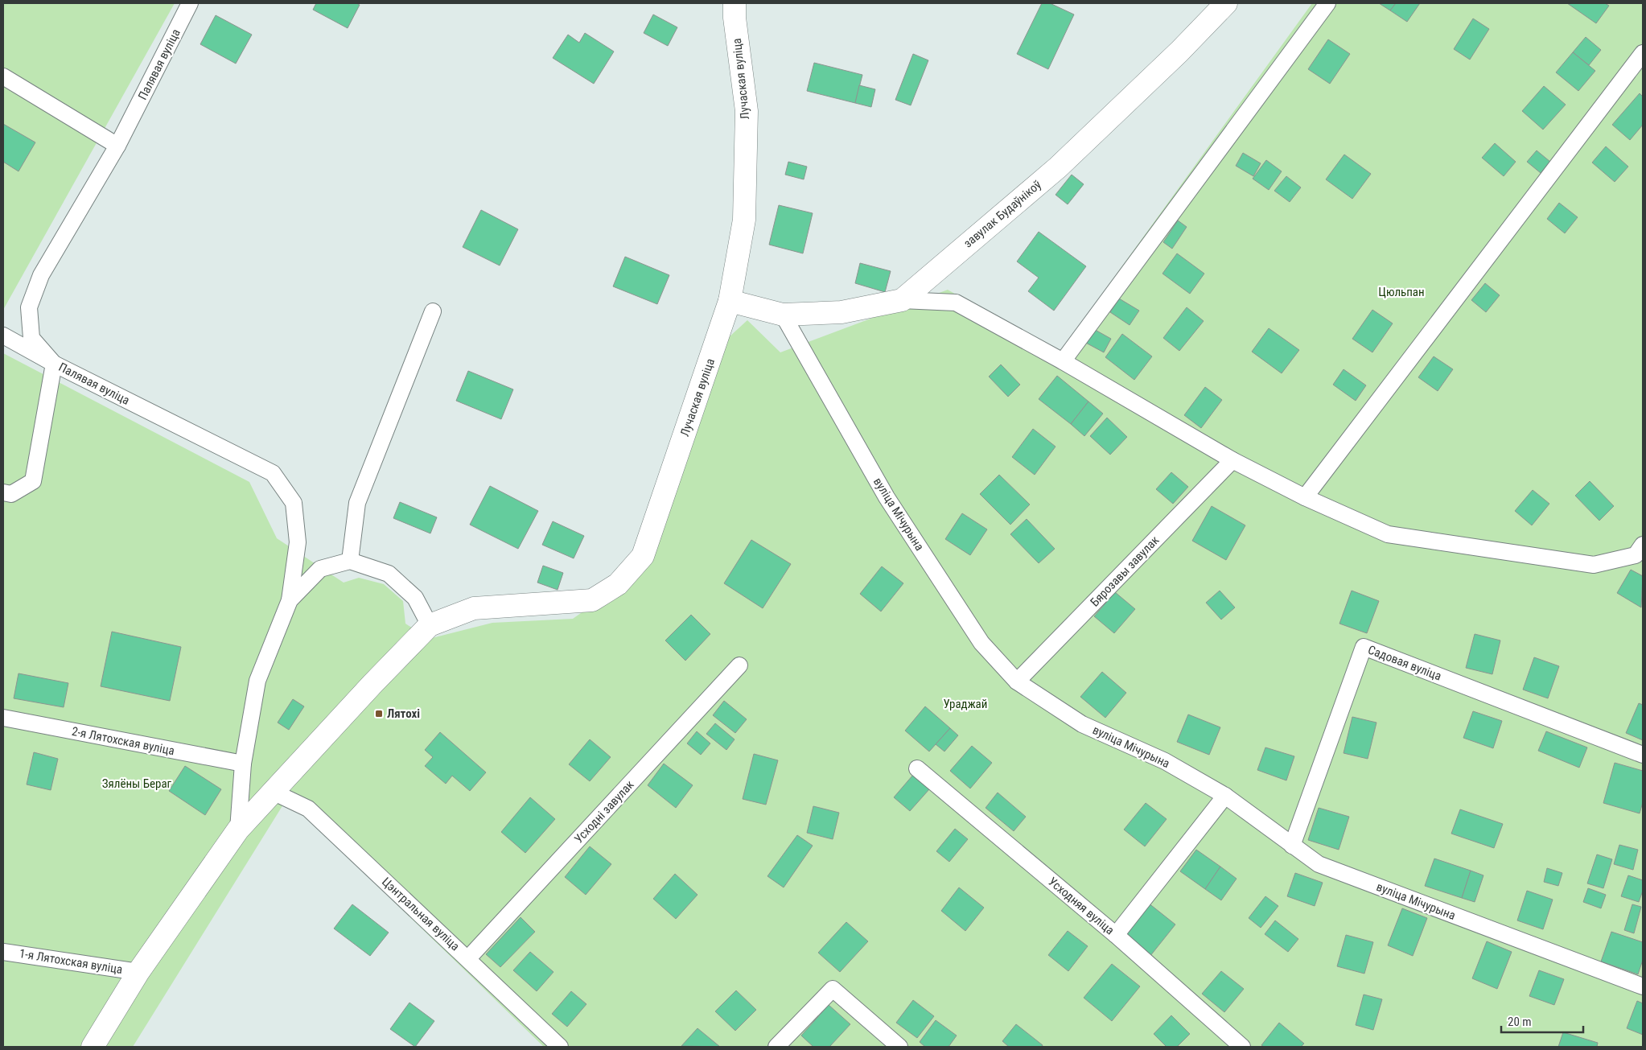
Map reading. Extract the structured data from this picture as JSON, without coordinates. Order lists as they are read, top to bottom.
{
  "streets": {
    "street": ["Лучаская вуліца", "завулак Будаўнікоў"],
    "lane": [
      "Палявая вуліца",
      "вуліца Мічурына",
      "Бярозавы завулак",
      "Садовая вуліца",
      "2-я Лятохская вуліца",
      "Усходні завулак",
      "Усходняя вуліца",
      "Цэнтральная вуліца",
      "1-я Лятохская вуліца"
    ]
  },
  "crossings": [
    ["Лучаская вуліца", "завулак Будаўнікоў"],
    ["завулак Будаўнікоў", "вуліца Мічурына"],
    ["вуліца Мічурына", "Бярозавы завулак"],
    ["вуліца Мічурына", "Садовая вуліца"],
    ["Усходні завулак", "Цэнтральная вуліца"]
  ],
  "parks": ["Цюльпан", "Ураджай", "Зялёны Бераг"],
  "places": {
    "transit": ["Лятохі"]
  },
  "scale_bar": "20 m"
}
